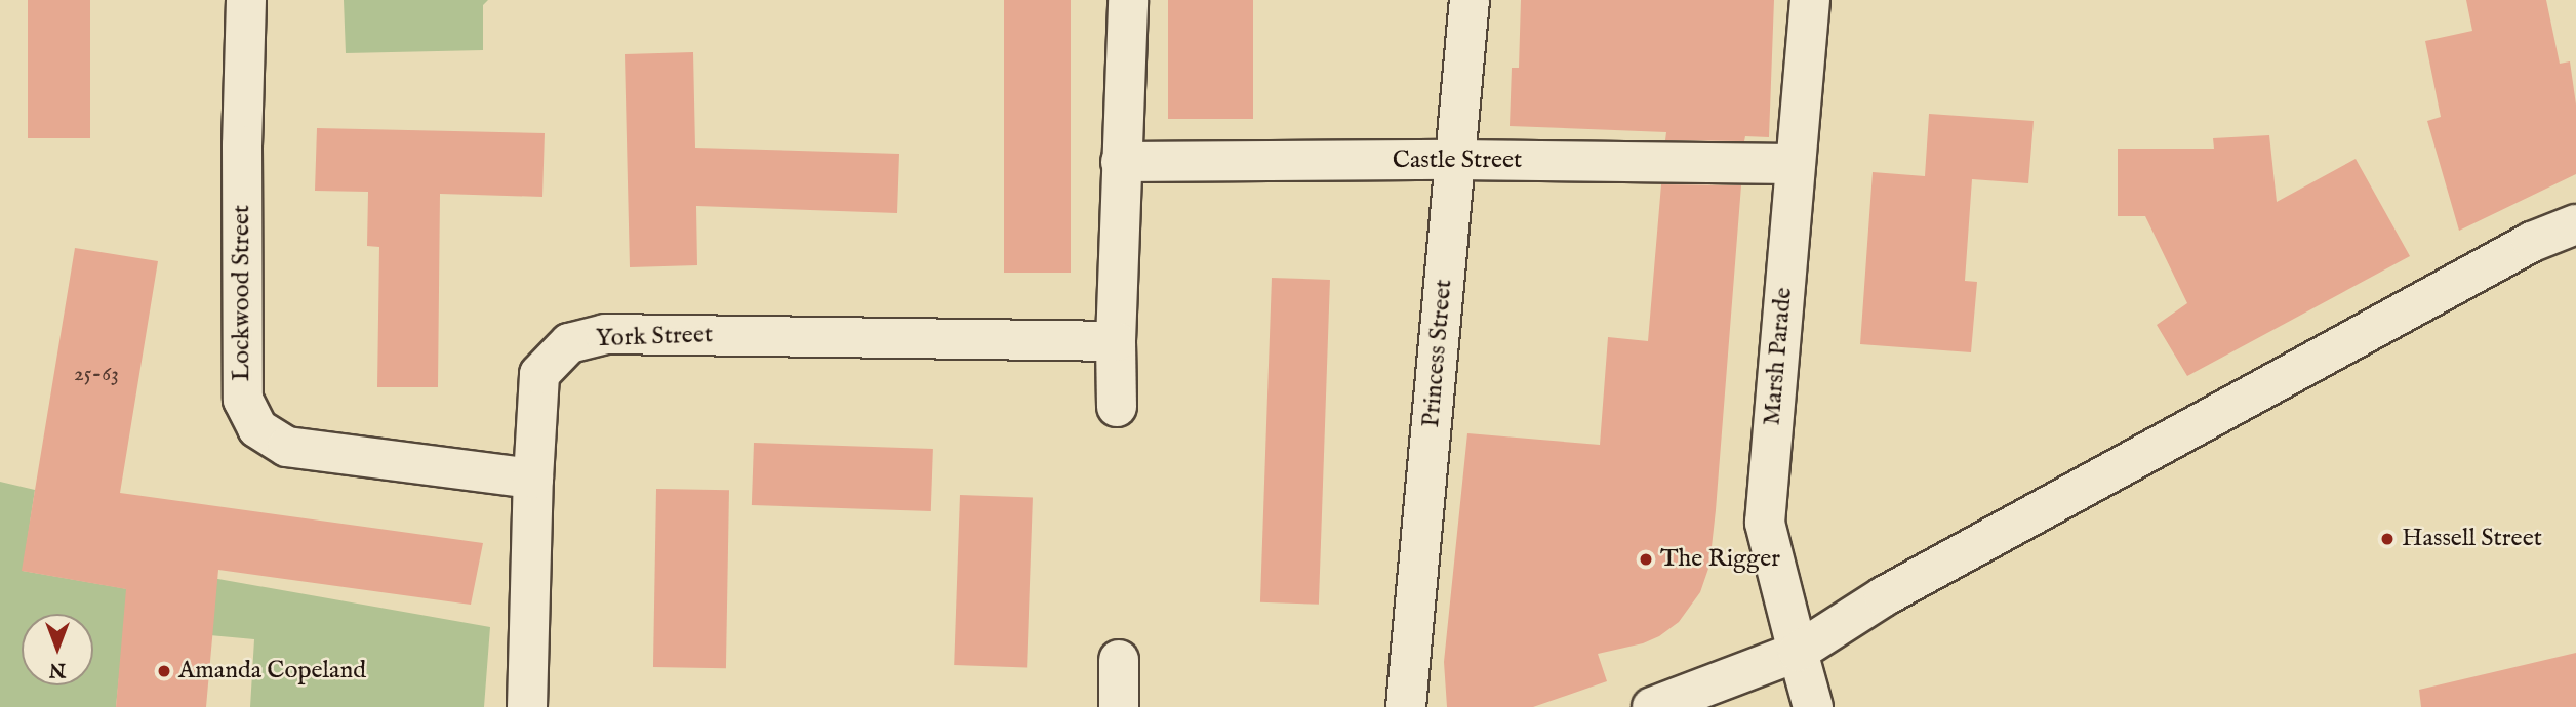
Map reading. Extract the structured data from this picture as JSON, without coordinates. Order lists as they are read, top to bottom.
{
  "streets": {
    "street": [
      "Castle Street",
      "Lockwood Street",
      "York Street",
      "Princess Street",
      "Marsh Parade"
    ]
  },
  "crossings": [
    ["Castle Street", "Princess Street"],
    ["Castle Street", "Marsh Parade"],
    ["Lockwood Street", "York Street"]
  ],
  "places": ["Hassell Street", "The Rigger", "Amanda Copeland"],
  "house_numbers": ["25-63"],
  "north": "bottom"
}
